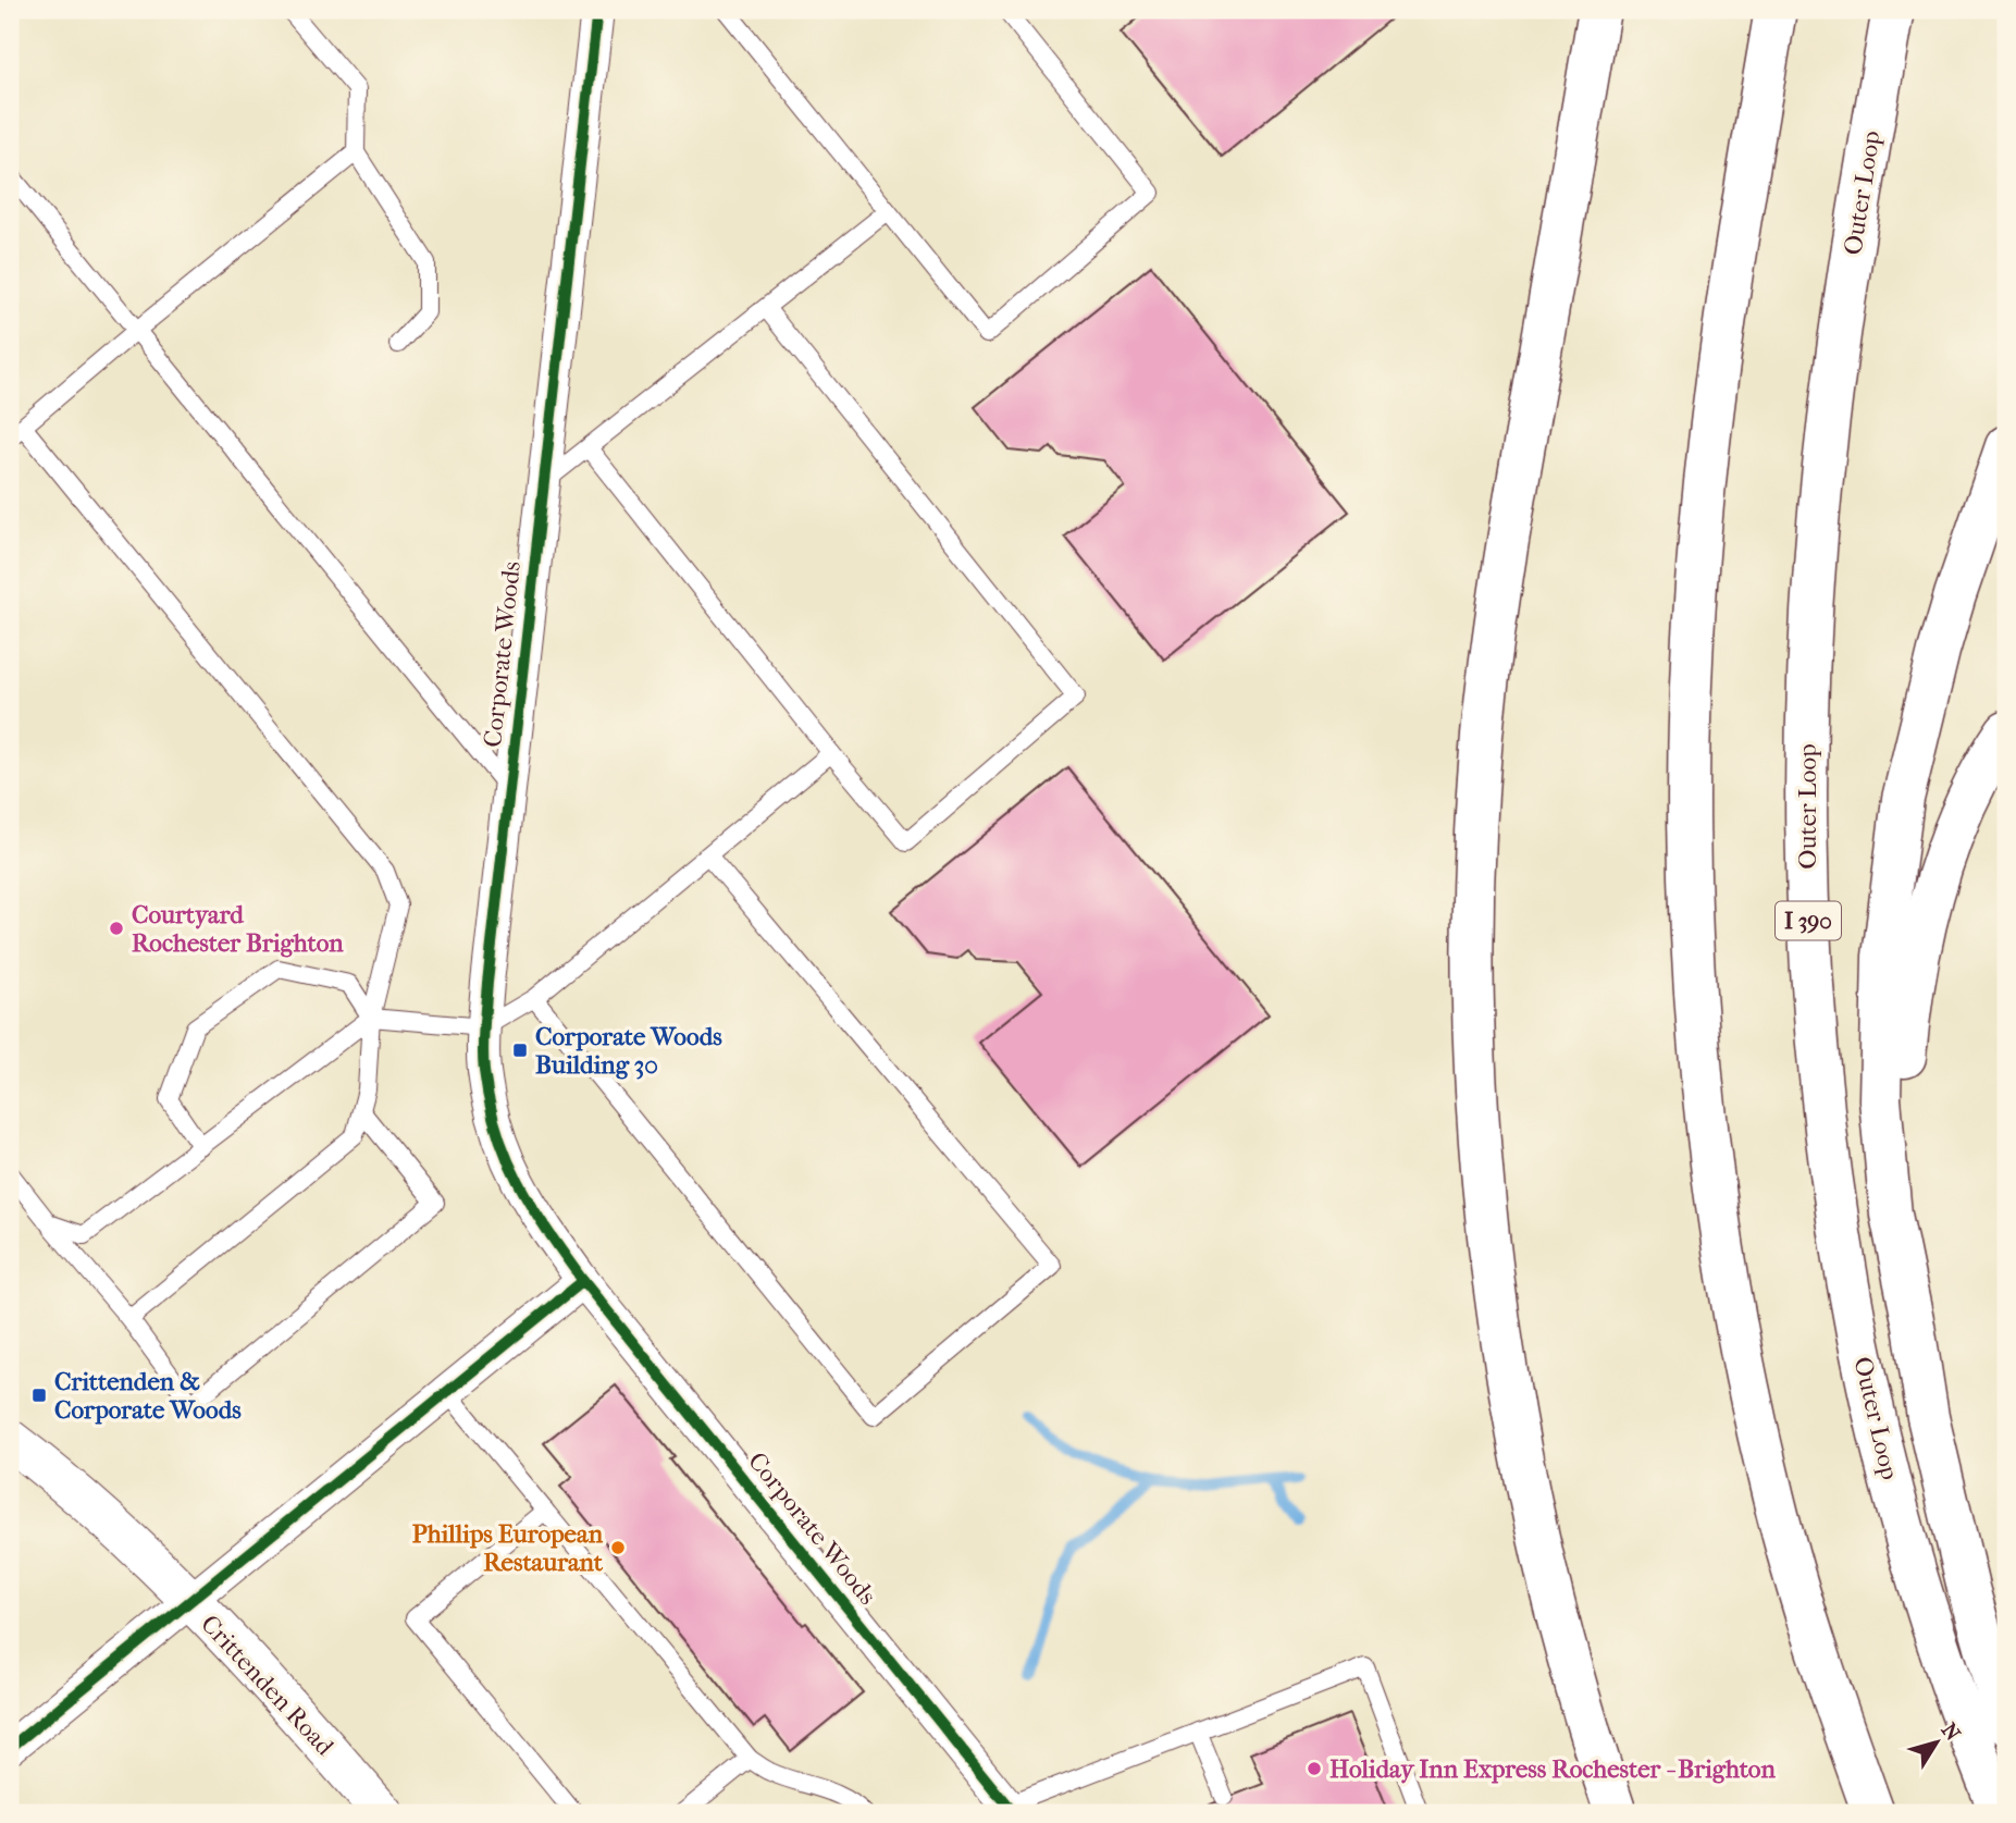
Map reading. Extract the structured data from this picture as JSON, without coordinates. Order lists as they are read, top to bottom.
{
  "streets": {
    "highway": ["Outer Loop", "I 390"],
    "street": ["Corporate Woods", "Crittenden Road"]
  },
  "places": {
    "other": ["Courtyard Rochester Brighton", "Phillips European Restaurant", "Holiday Inn Express Rochester - Brighton"],
    "transit": ["Corporate Woods Building 30", "Crittenden & Corporate Woods"]
  },
  "north": "top right"
}
